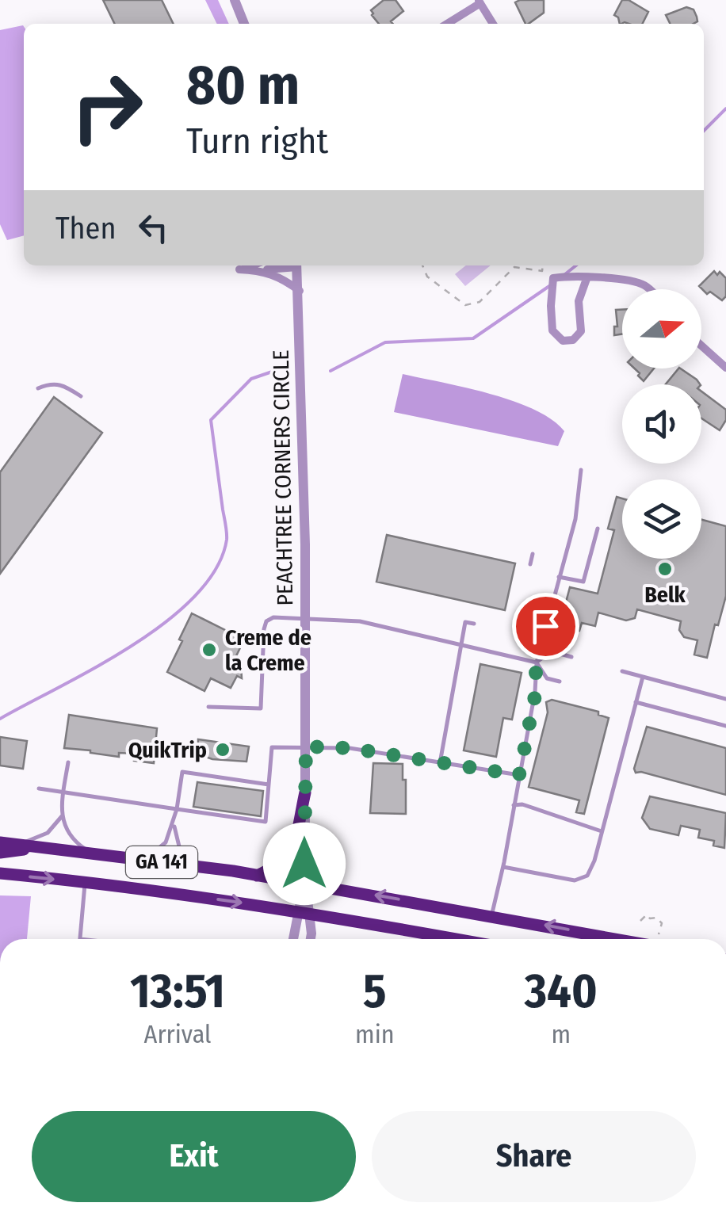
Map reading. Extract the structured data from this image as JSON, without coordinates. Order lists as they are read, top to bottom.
{
  "streets": {
    "highway": ["GA 141"],
    "street": ["PEACHTREE CORNERS CIRCLE"]
  },
  "crossings": [
    ["PEACHTREE CORNERS CIRCLE", "GA 141"]
  ],
  "places": ["Belk", "Creme de la Creme", "QuikTrip"],
  "north": "right",
  "page": {
    "turn": ["80 m", "Turn right"],
    "then": "Then",
    "eta": [
      "13:51",
      "Arrival",
      "5",
      "min",
      "340",
      "m"
    ],
    "buttons": ["Exit", "Share"]
  }
}
